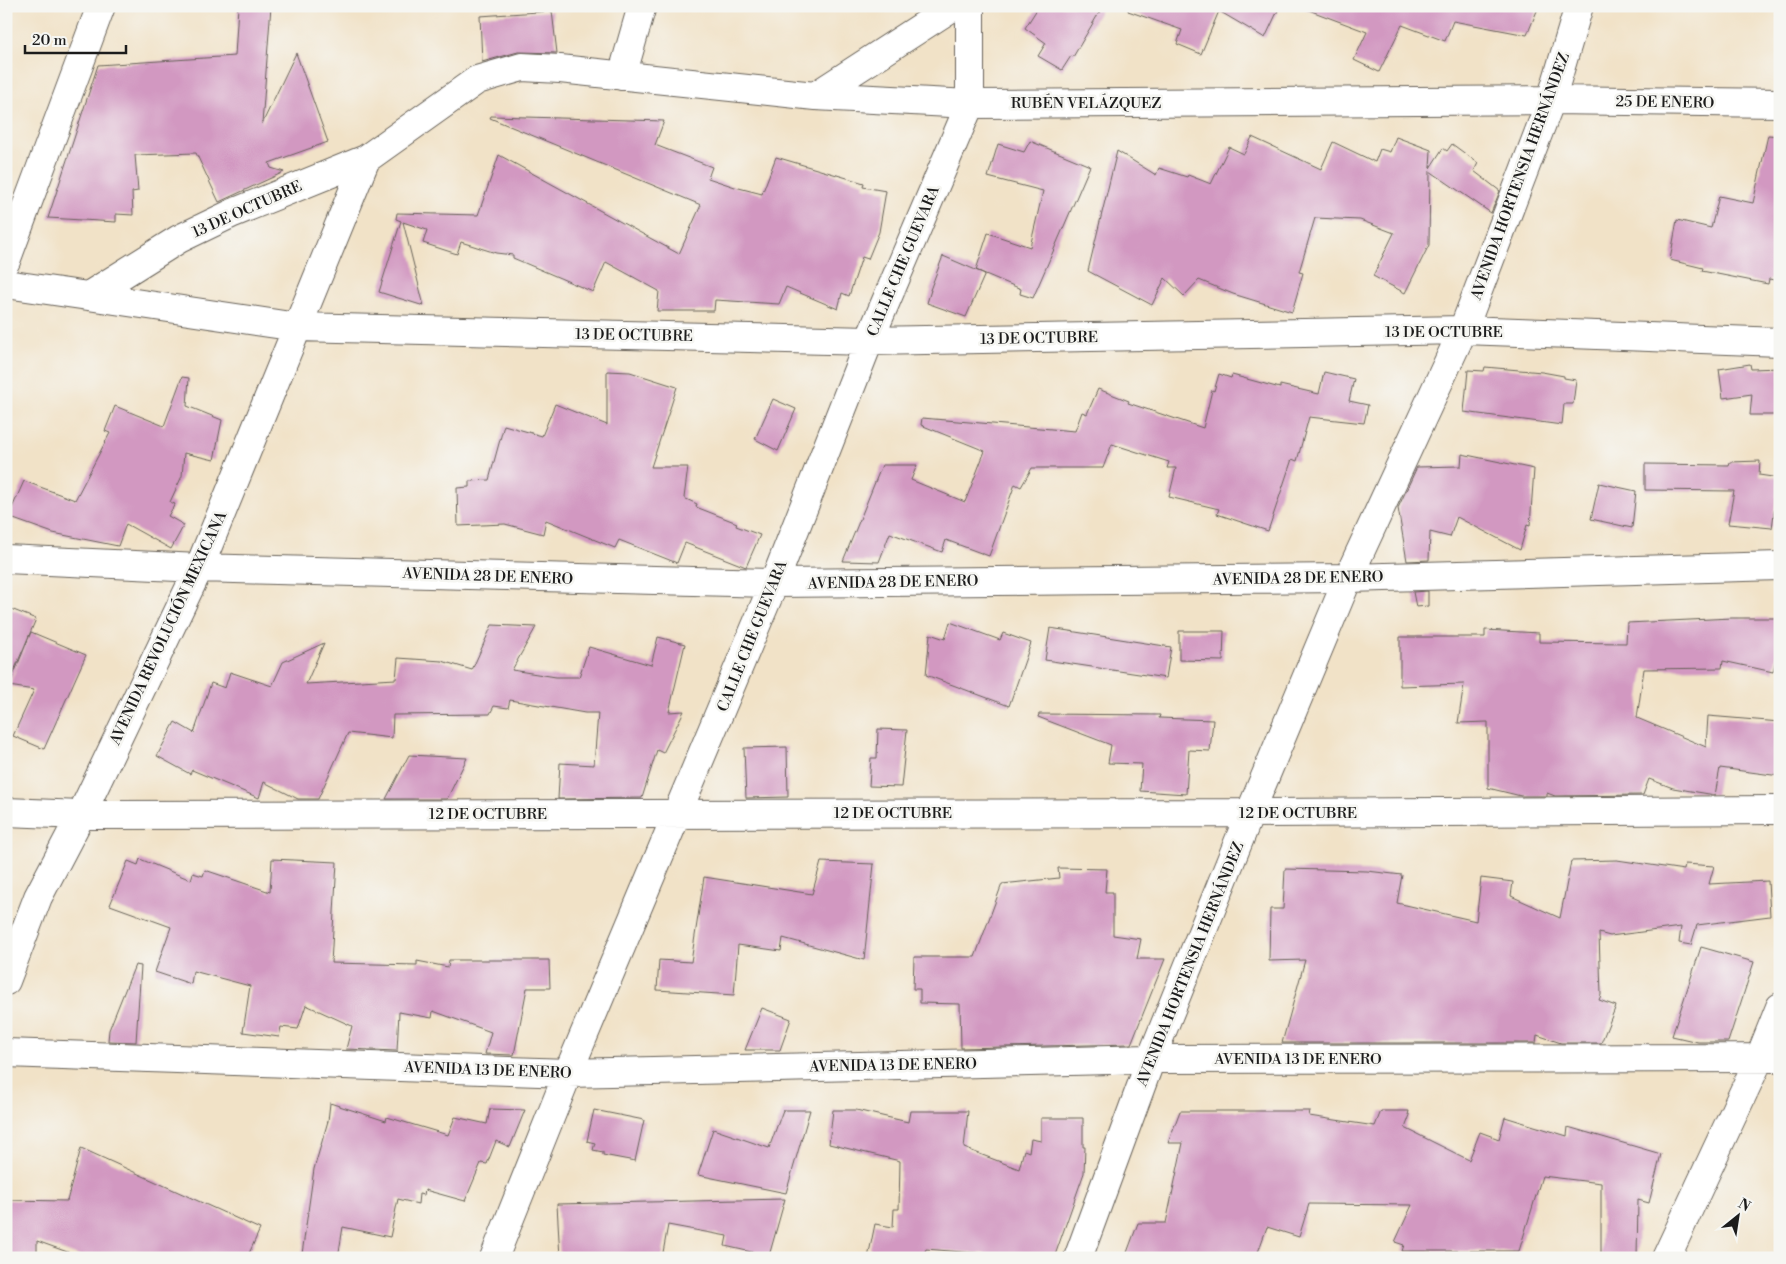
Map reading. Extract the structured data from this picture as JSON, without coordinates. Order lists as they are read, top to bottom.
{
  "streets": {
    "street": [
      "25 DE ENERO",
      "RUBÉN VELÁZQUEZ",
      "AVENIDA HORTENSIA HERNÁNDEZ",
      "13 DE OCTUBRE",
      "CALLE CHE GUEVARA",
      "AVENIDA 28 DE ENERO",
      "AVENIDA REVOLUCIÓN MEXICANA",
      "12 DE OCTUBRE",
      "AVENIDA 13 DE ENERO"
    ]
  },
  "crossings": [
    ["25 DE ENERO", "RUBÉN VELÁZQUEZ"],
    ["25 DE ENERO", "AVENIDA HORTENSIA HERNÁNDEZ"],
    ["RUBÉN VELÁZQUEZ", "AVENIDA HORTENSIA HERNÁNDEZ"],
    ["RUBÉN VELÁZQUEZ", "13 DE OCTUBRE"],
    ["RUBÉN VELÁZQUEZ", "CALLE CHE GUEVARA"],
    ["AVENIDA HORTENSIA HERNÁNDEZ", "13 DE OCTUBRE"],
    ["AVENIDA HORTENSIA HERNÁNDEZ", "AVENIDA 28 DE ENERO"],
    ["AVENIDA HORTENSIA HERNÁNDEZ", "12 DE OCTUBRE"],
    ["AVENIDA HORTENSIA HERNÁNDEZ", "AVENIDA 13 DE ENERO"],
    ["13 DE OCTUBRE", "CALLE CHE GUEVARA"],
    ["13 DE OCTUBRE", "AVENIDA REVOLUCIÓN MEXICANA"],
    ["CALLE CHE GUEVARA", "AVENIDA 28 DE ENERO"],
    ["CALLE CHE GUEVARA", "12 DE OCTUBRE"],
    ["CALLE CHE GUEVARA", "AVENIDA 13 DE ENERO"],
    ["AVENIDA 28 DE ENERO", "AVENIDA REVOLUCIÓN MEXICANA"],
    ["AVENIDA REVOLUCIÓN MEXICANA", "12 DE OCTUBRE"]
  ],
  "scale_bar": "20 m",
  "north": "top right"
}
